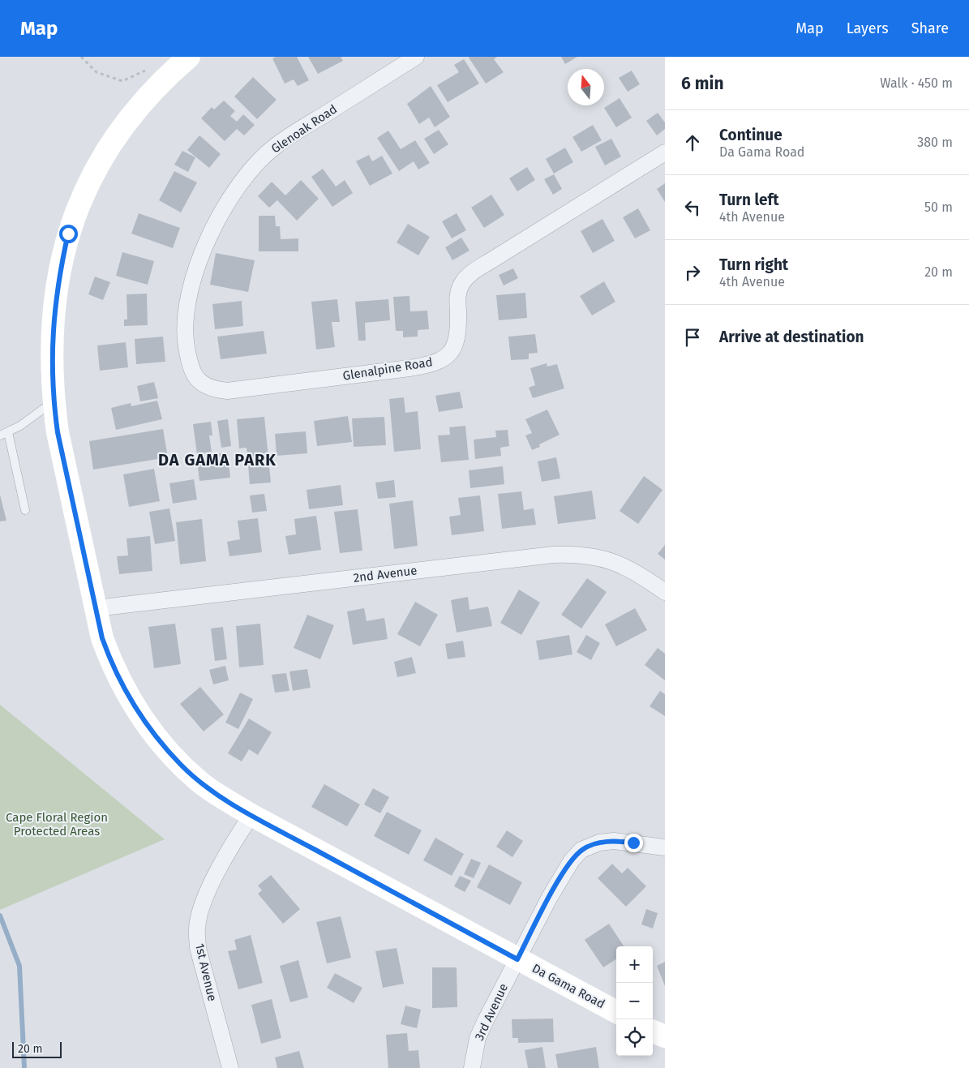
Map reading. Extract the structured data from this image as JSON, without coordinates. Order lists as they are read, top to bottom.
{
  "streets": {
    "street": [
      "Glenoak Road",
      "Glenalpine Road",
      "2nd Avenue",
      "1st Avenue",
      "Da Gama Road",
      "3rd Avenue"
    ]
  },
  "crossings": [
    ["Glenoak Road", "Glenalpine Road"],
    ["2nd Avenue", "Da Gama Road"],
    ["1st Avenue", "Da Gama Road"],
    ["Da Gama Road", "3rd Avenue"]
  ],
  "districts": ["DA GAMA PARK"],
  "parks": ["Cape Floral Region Protected Areas"],
  "scale_bar": "20 m",
  "north": "top",
  "page": {
    "header": "Map",
    "nav": ["Map", "Layers", "Share"],
    "heading": ["6 min", "Walk · 450 m"],
    "list": [
      ["Continue", "Da Gama Road", "380 m"],
      ["Turn left", "4th Avenue", "50 m"],
      ["Turn right", "4th Avenue", "20 m"],
      "Arrive at destination"
    ],
    "map_buttons": ["+", "−"],
    "scale": "20 m"
  }
}
